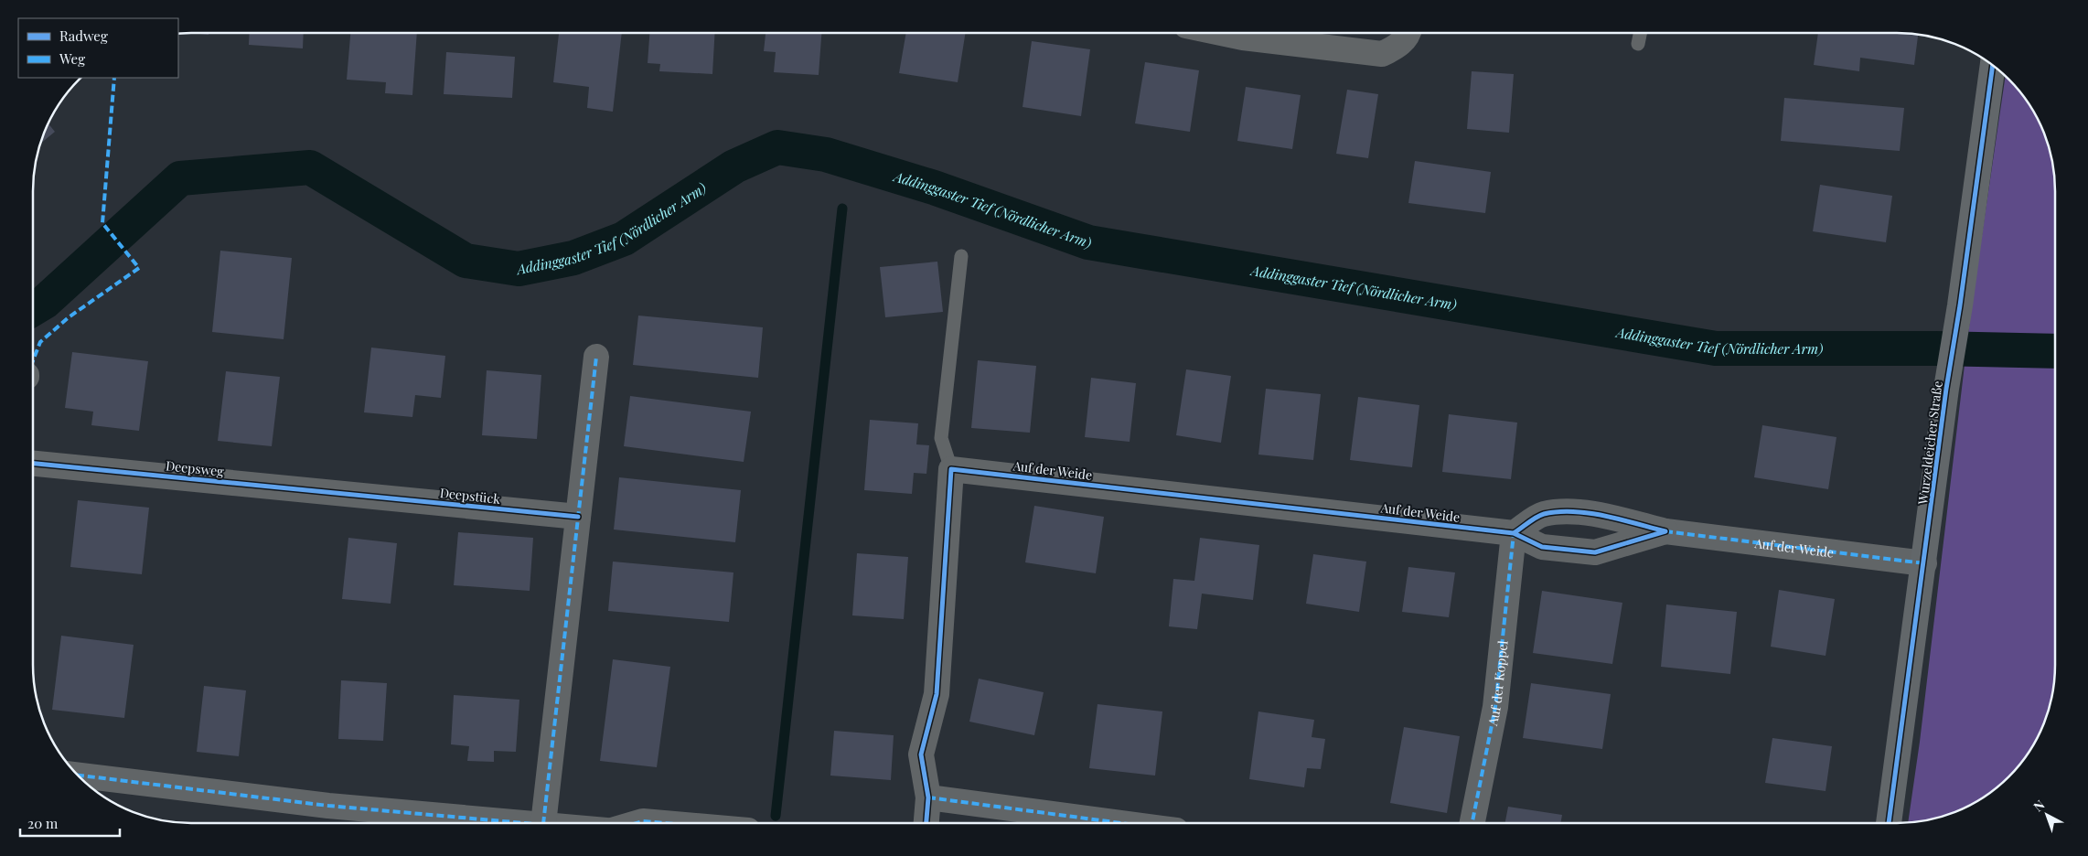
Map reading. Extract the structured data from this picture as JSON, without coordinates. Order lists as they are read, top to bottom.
{
  "streets": {
    "main road": ["Wurzeldeicher Straße"],
    "street": [
      "Deepsweg",
      "Auf der Weide",
      "Deepstück",
      "Auf der Koppel"
    ]
  },
  "crossings": [
    ["Wurzeldeicher Straße", "Auf der Weide"],
    ["Deepsweg", "Deepstück"],
    ["Auf der Weide", "Auf der Koppel"]
  ],
  "water": ["Addinggaster Tief (Nördlicher Arm)"],
  "legend": ["Radweg", "Weg"],
  "scale_bar": "20 m",
  "north": "top left"
}
